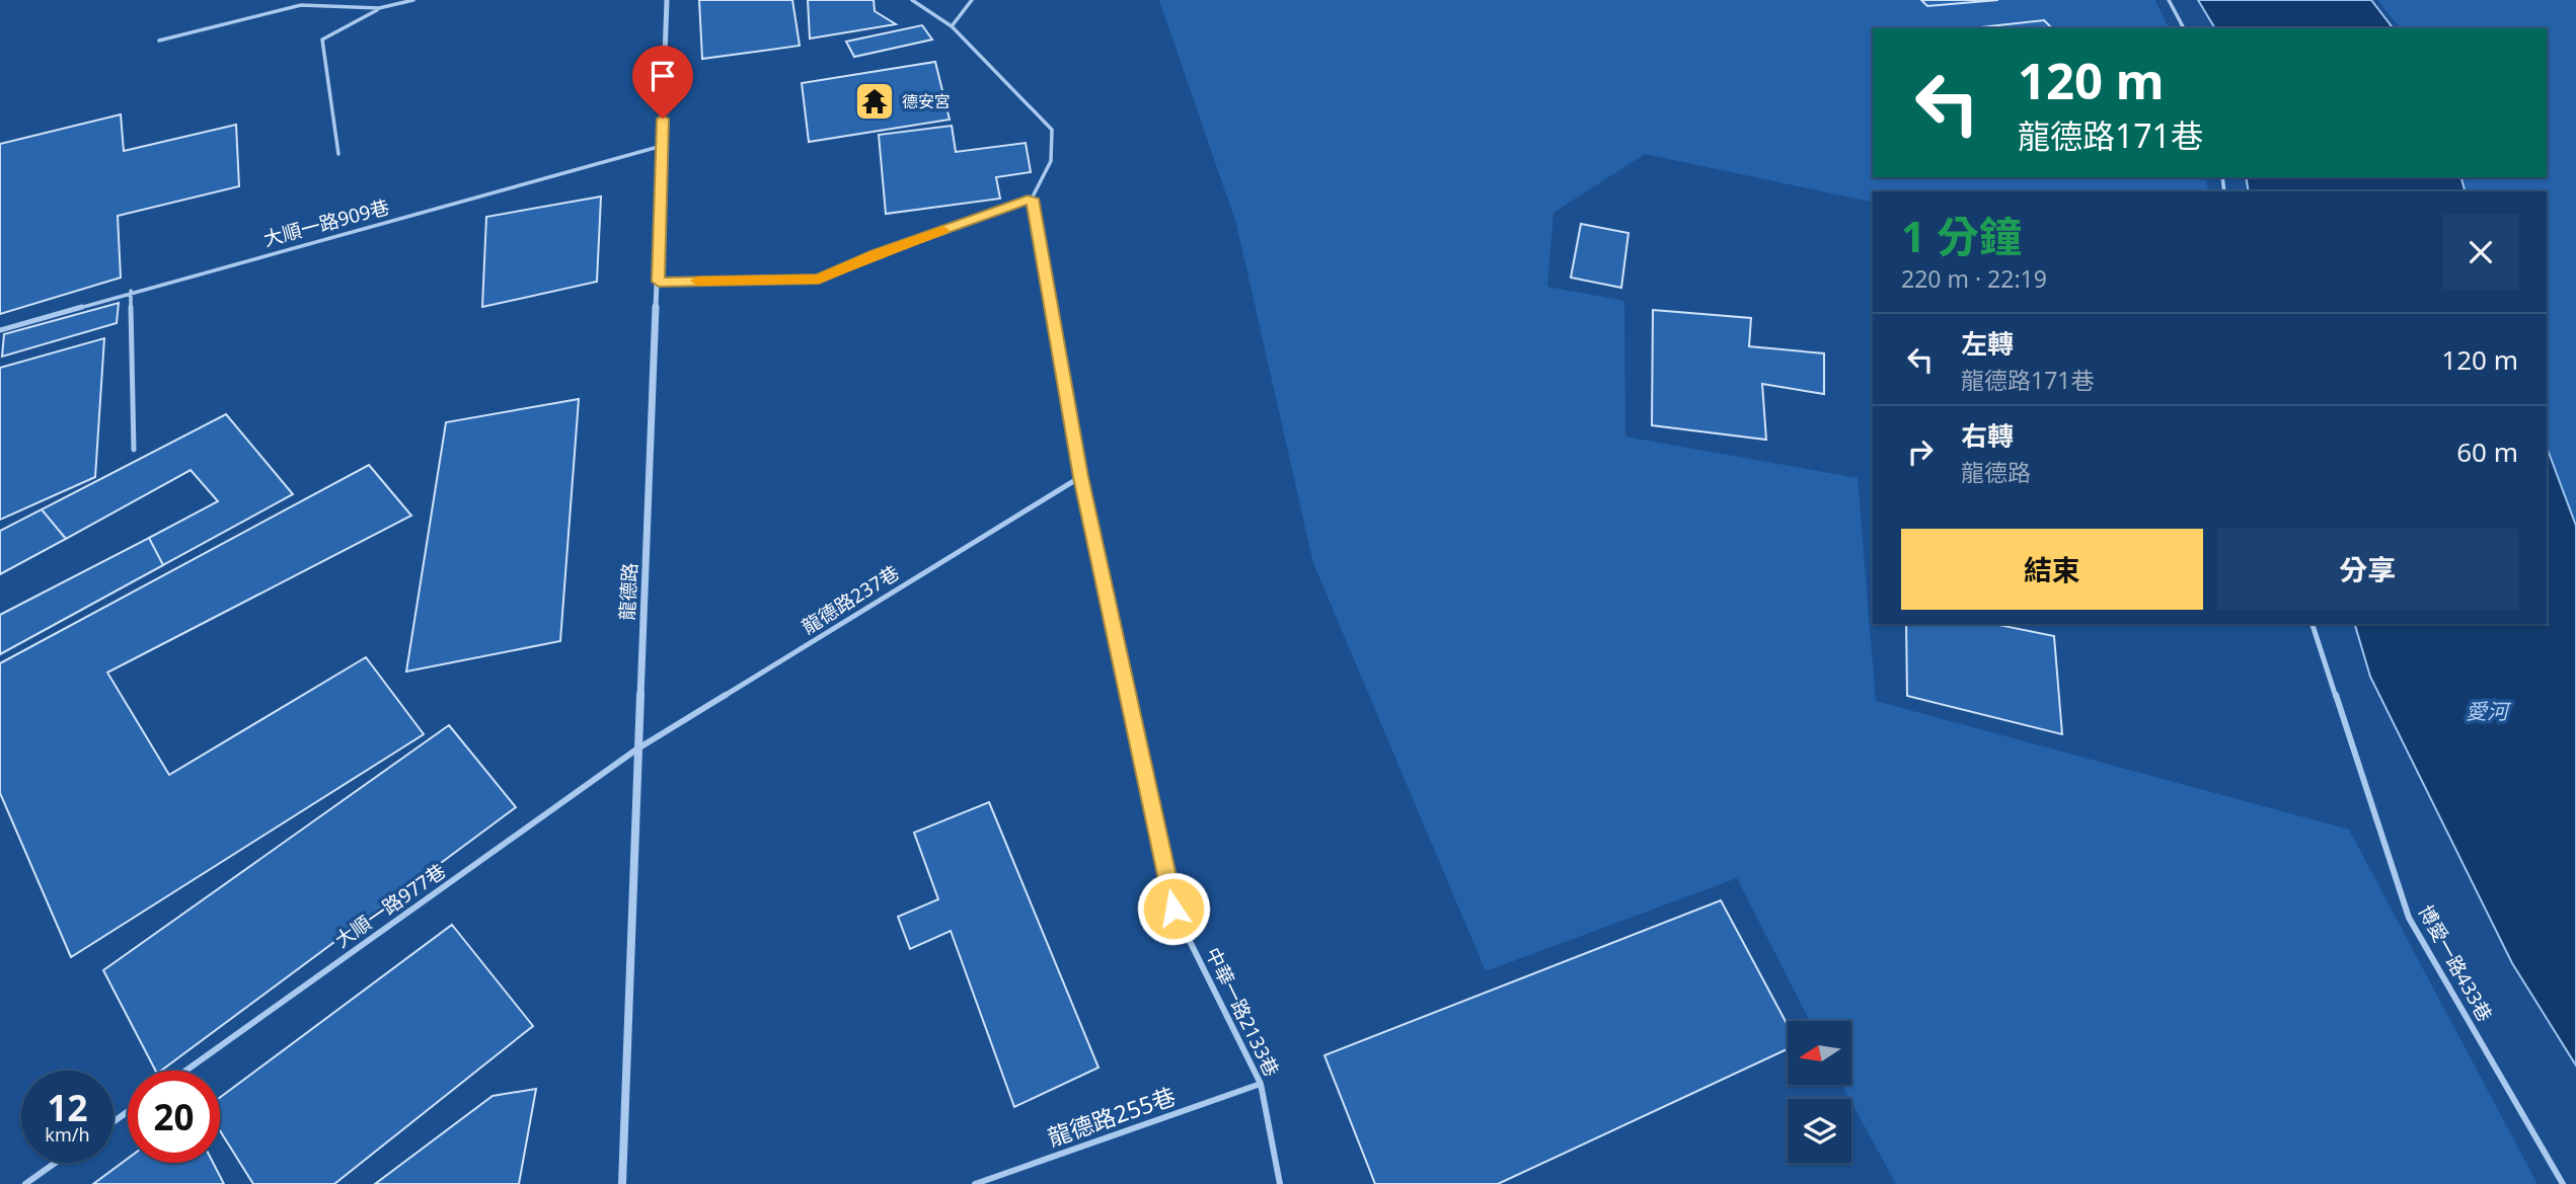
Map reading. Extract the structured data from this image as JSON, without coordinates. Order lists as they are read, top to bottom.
{
  "streets": {
    "street": ["龍德路"],
    "lane": [
      "大順一路909巷",
      "龍德路237巷",
      "大順一路977巷",
      "博愛一路433巷",
      "中華一路2133巷",
      "龍德路255巷"
    ]
  },
  "crossings": [
    ["大順一路909巷", "龍德路"],
    ["龍德路", "龍德路237巷"],
    ["龍德路", "大順一路977巷"],
    ["龍德路237巷", "大順一路977巷"],
    ["龍德路237巷", "中華一路2133巷"],
    ["中華一路2133巷", "龍德路255巷"]
  ],
  "water": ["愛河"],
  "places": {
    "temple": ["德安宮"]
  },
  "north": "left",
  "page": {
    "turn": ["120 m", "龍德路171巷"],
    "heading": ["1 分鐘", "220 m · 22:19"],
    "list": [
      {
        "name": "左轉",
        "note": "龍德路171巷",
        "value": "120 m"
      },
      {
        "name": "右轉",
        "note": "龍德路",
        "value": "60 m"
      }
    ],
    "buttons": ["結束", "分享"],
    "speed": "12 km/h",
    "limit": "20"
  }
}
